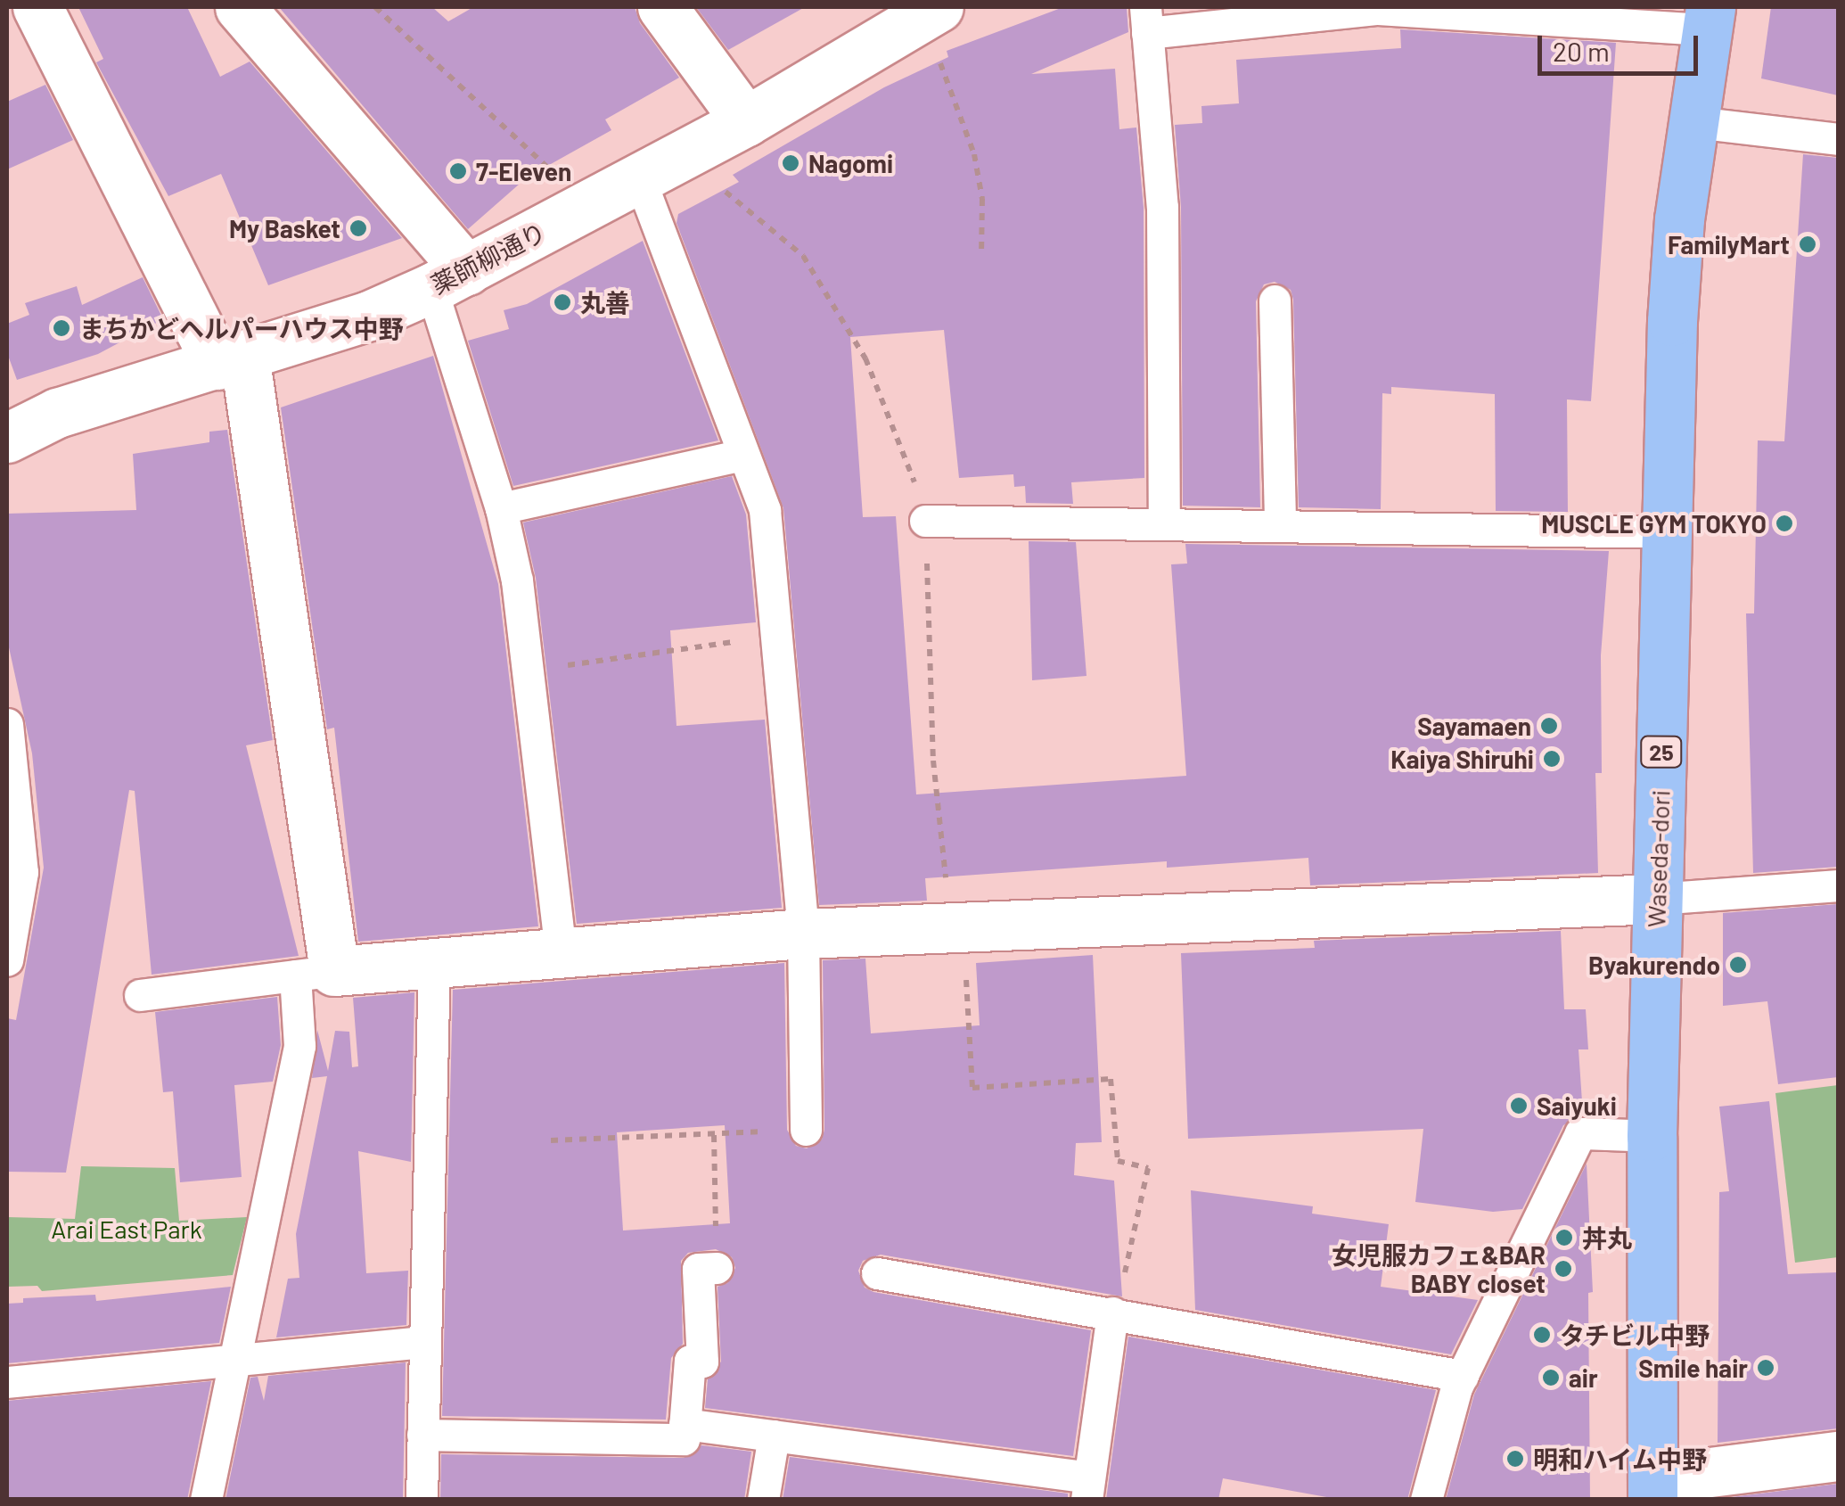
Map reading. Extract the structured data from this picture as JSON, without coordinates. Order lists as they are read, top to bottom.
{
  "streets": {
    "main road": ["25", "Waseda-dori"],
    "street": ["薬師柳通り"]
  },
  "parks": ["Arai East Park"],
  "places": [
    "Nagomi",
    "7-Eleven",
    "My Basket",
    "FamilyMart",
    "丸善",
    "まちかどヘルパーハウス中野",
    "MUSCLE GYM TOKYO",
    "Sayamaen",
    "Kaiya Shiruhi",
    "Byakurendo",
    "Saiyuki",
    "丼丸",
    "女児服カフェ&BAR BABY closet",
    "タチビル中野",
    "Smile hair",
    "air",
    "明和ハイム中野"
  ],
  "scale_bar": "20 m"
}
